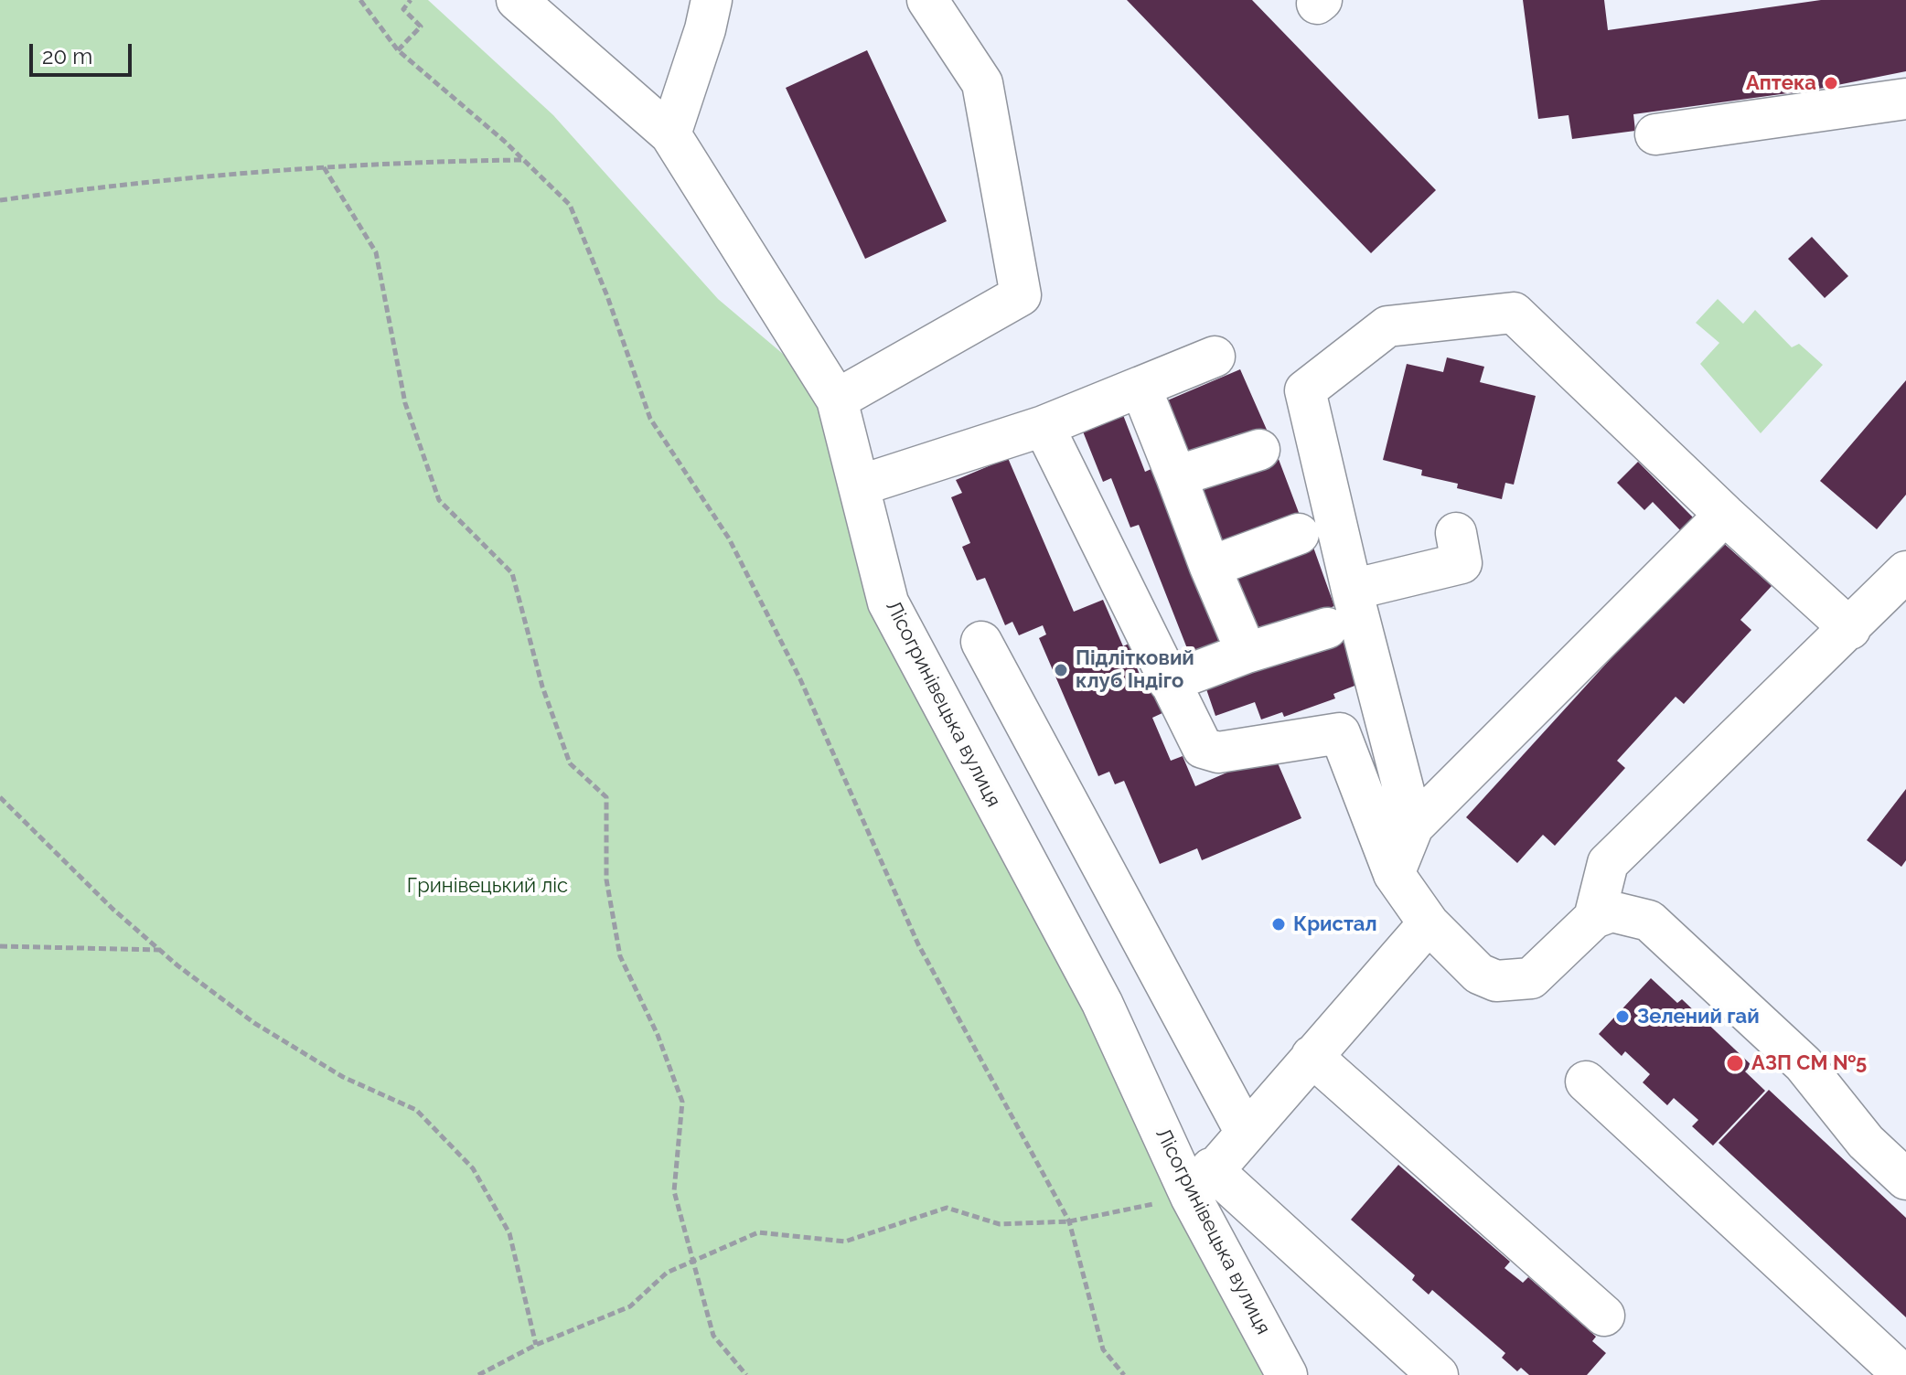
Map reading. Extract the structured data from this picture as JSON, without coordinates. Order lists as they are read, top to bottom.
{
  "streets": {
    "street": ["Лісогринівецька вулиця"]
  },
  "parks": ["Гринівецький ліс"],
  "places": [
    "Аптека",
    "Підлітковий клуб Індіго",
    "Кристал",
    "Зелений гай",
    "АЗП СМ №5"
  ],
  "scale_bar": "20 m"
}
